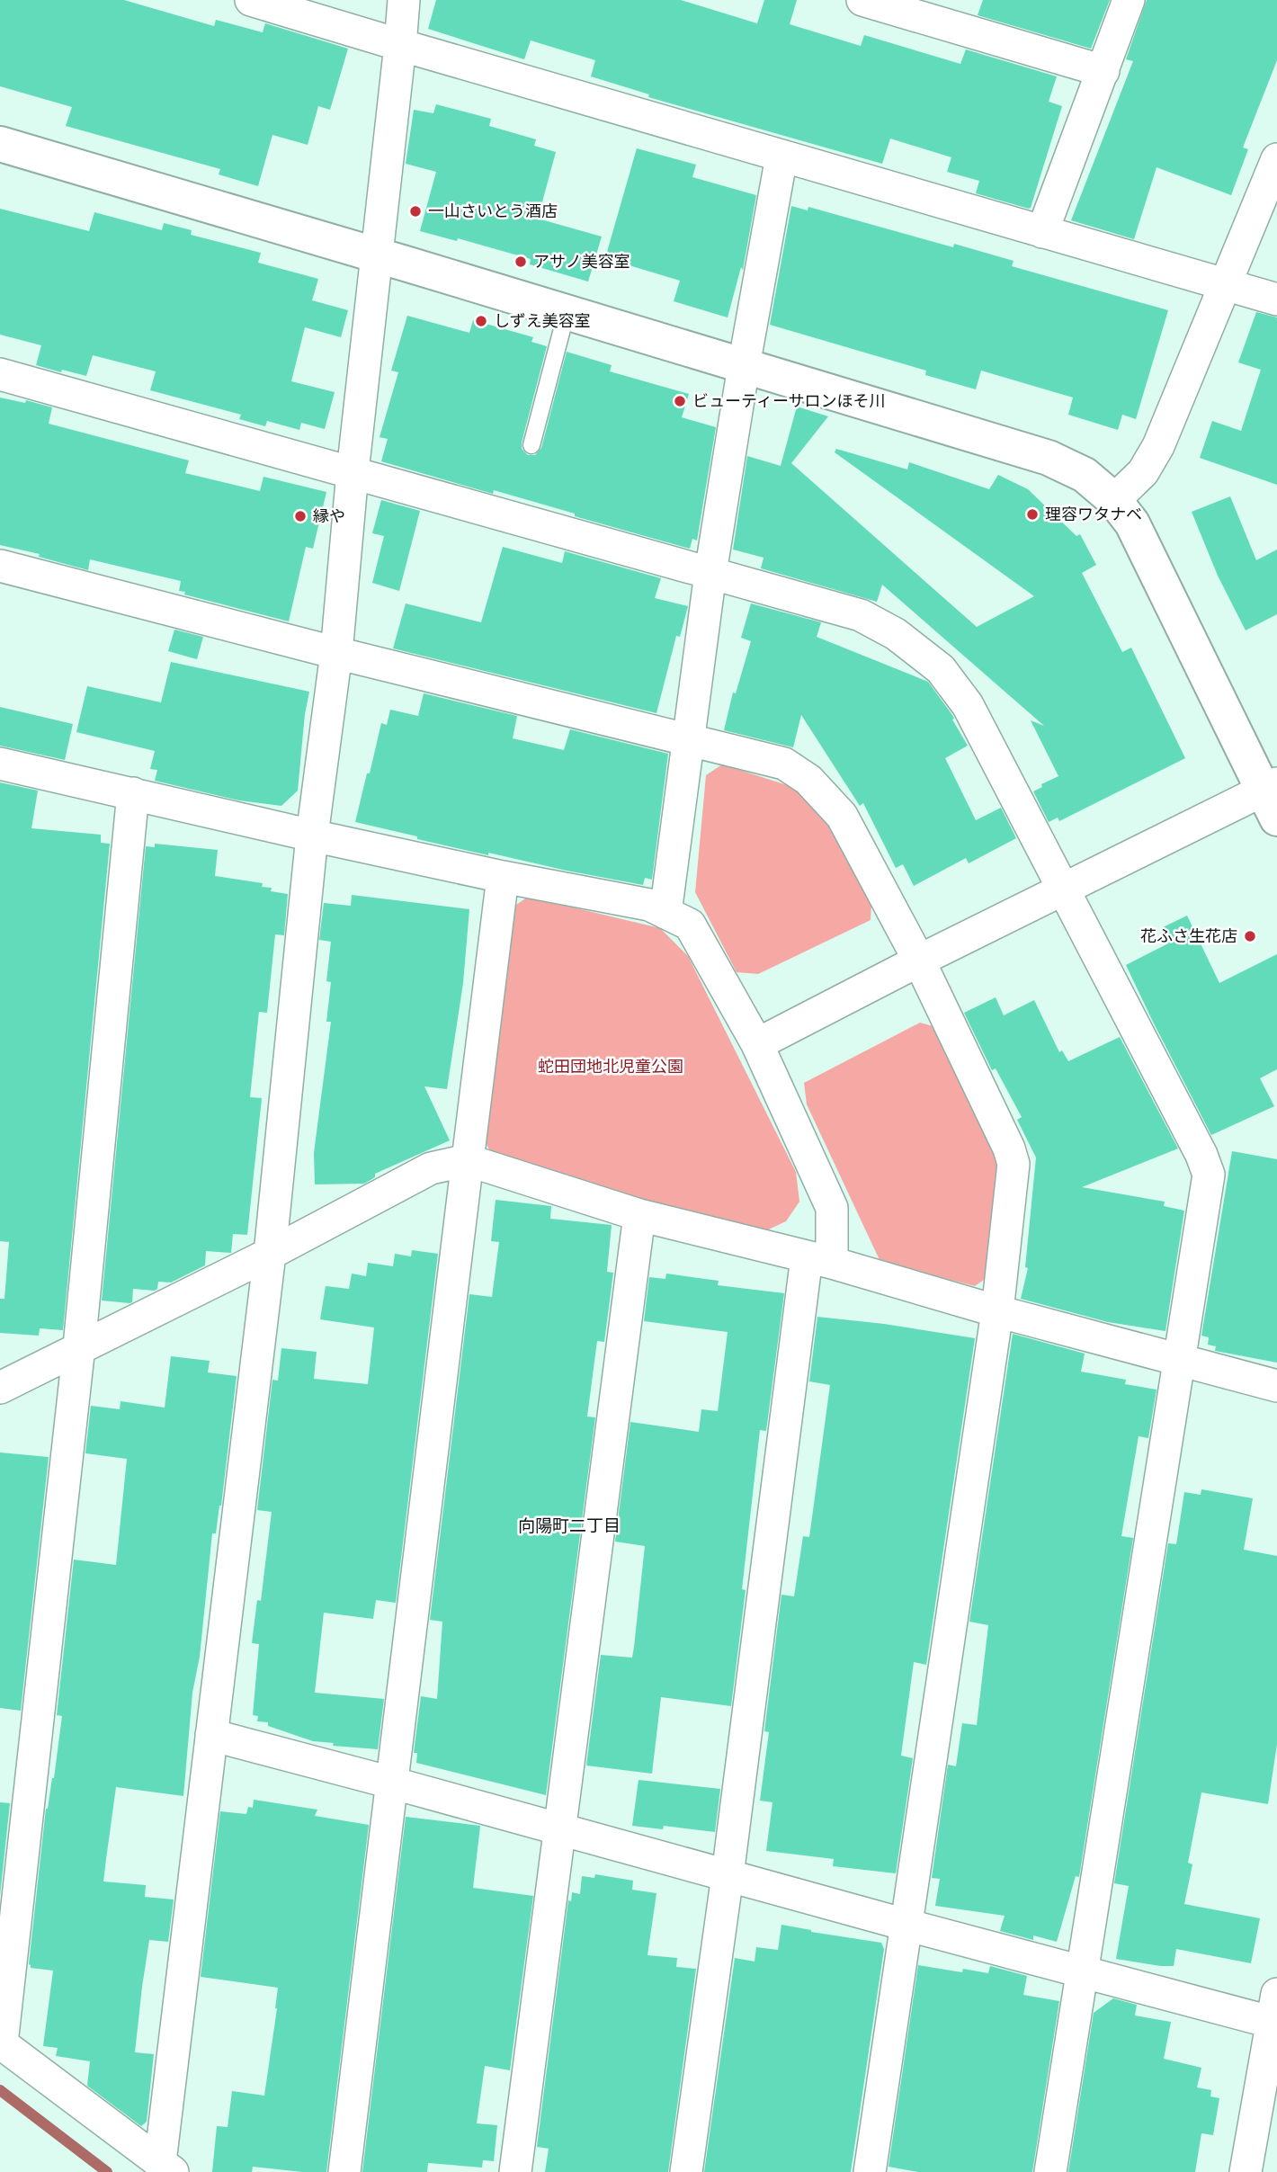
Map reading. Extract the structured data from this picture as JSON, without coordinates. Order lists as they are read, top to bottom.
{
  "districts": ["向陽町二丁目"],
  "parks": ["蛇田団地北児童公園"],
  "places": [
    "一山さいとう酒店",
    "アサノ美容室",
    "しずえ美容室",
    "ビューティーサロンほそ川",
    "理容ワタナベ",
    "縁や",
    "花ふさ生花店"
  ]
}
